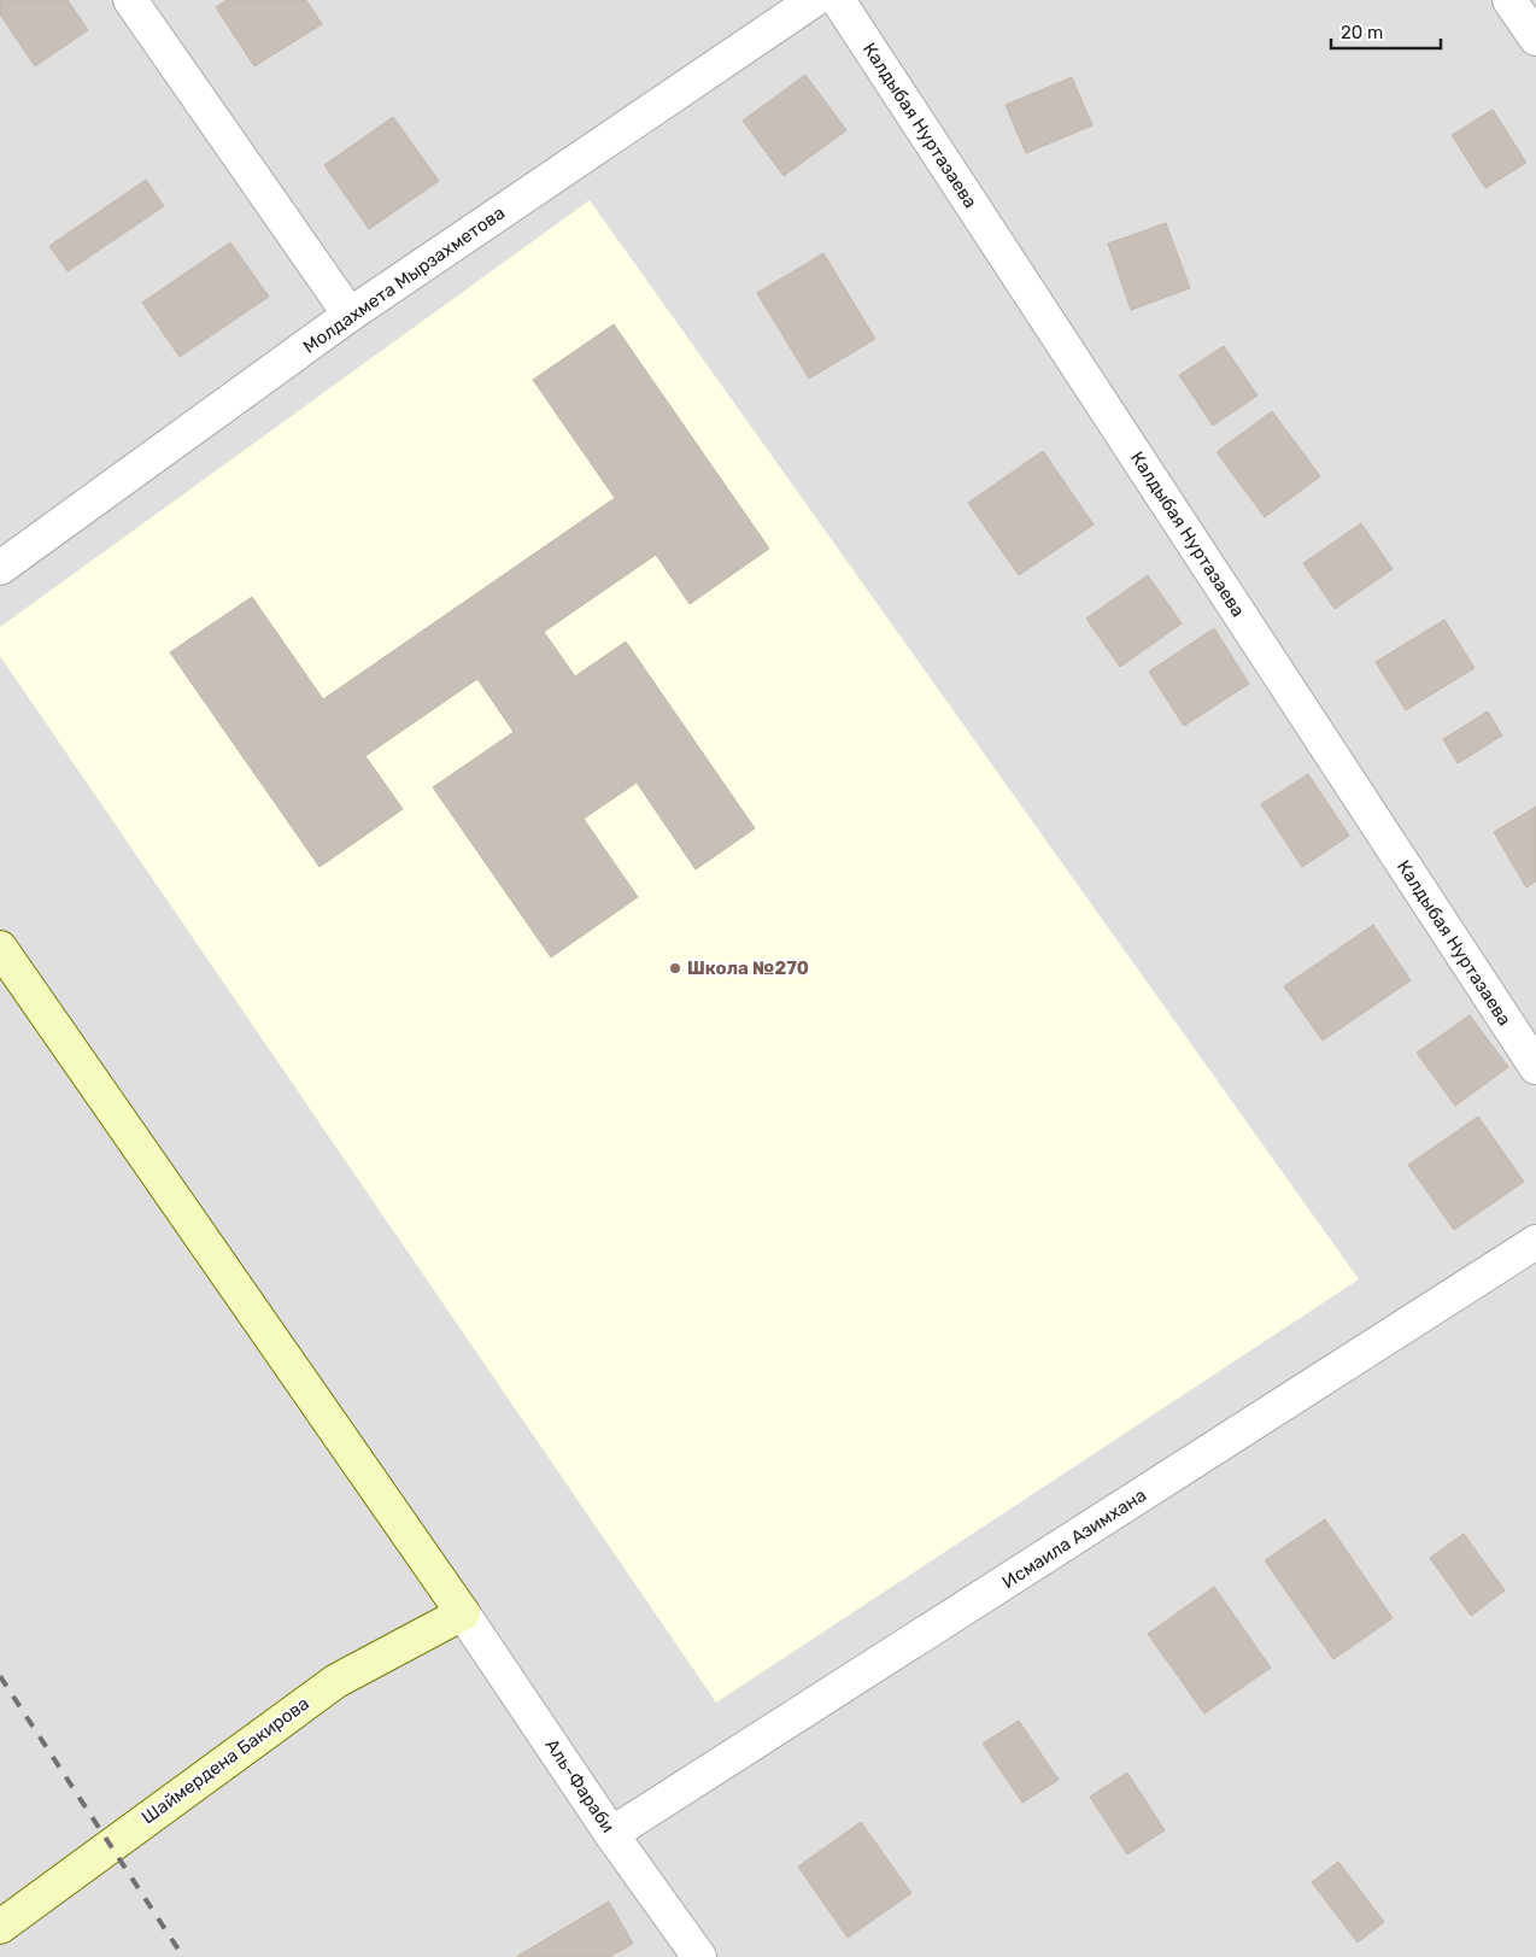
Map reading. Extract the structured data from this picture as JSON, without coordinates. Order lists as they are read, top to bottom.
{
  "streets": {
    "street": [
      "Калдыбая Нуртазаева",
      "Молдахмета Мырзахметова",
      "Исмаила Азимхана",
      "Шаймердена Бакирова",
      "Аль-Фараби"
    ]
  },
  "crossings": [
    ["Исмаила Азимхана", "Аль-Фараби"],
    ["Шаймердена Бакирова", "Аль-Фараби"]
  ],
  "places": ["Школа №270"],
  "scale_bar": "20 m"
}
